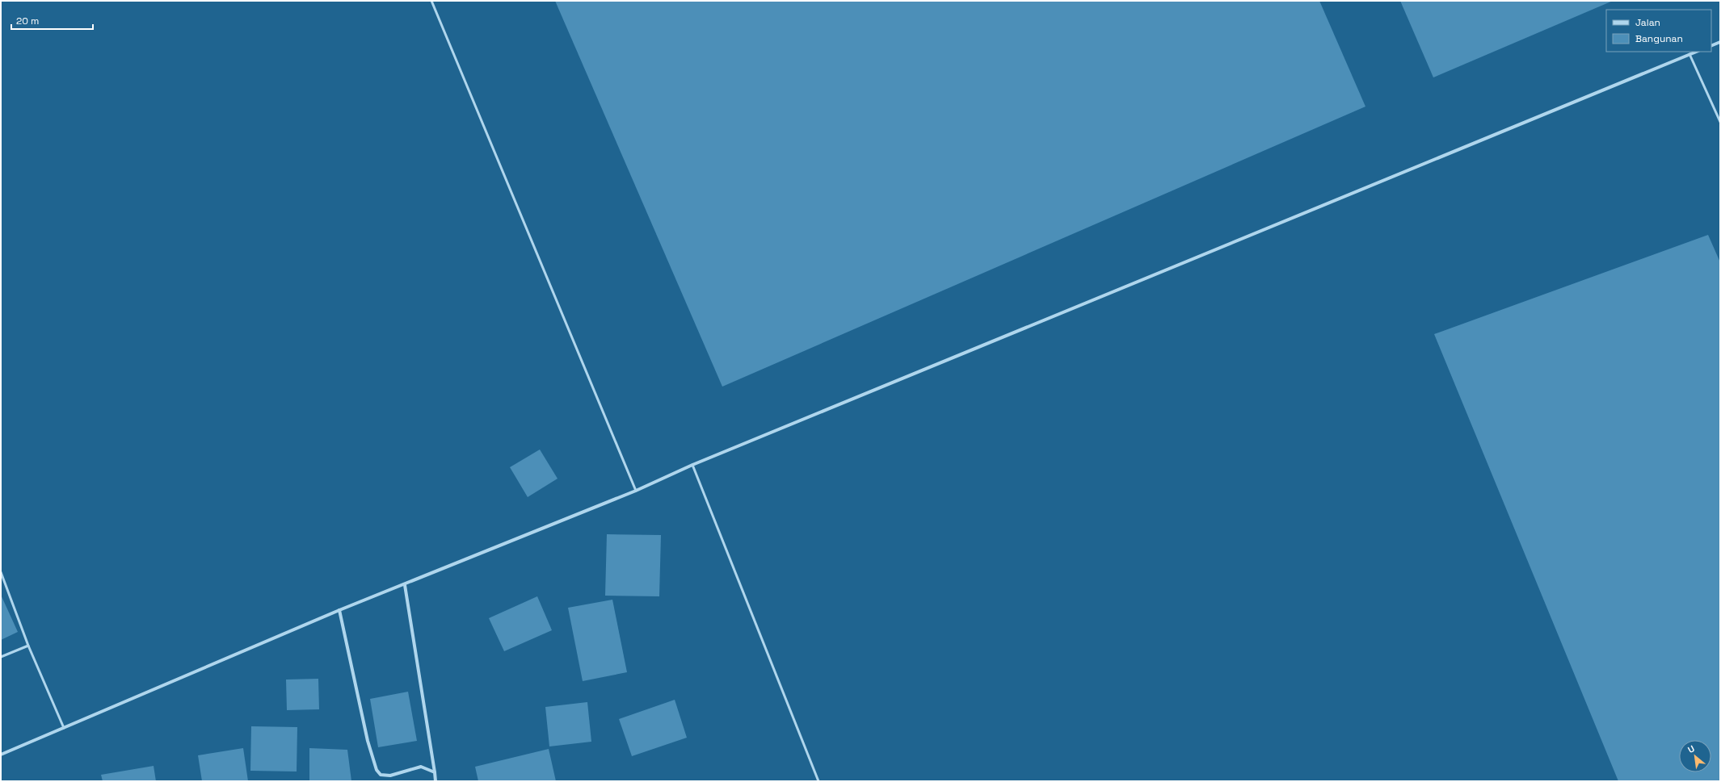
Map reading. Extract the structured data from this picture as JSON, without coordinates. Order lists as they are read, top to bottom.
{
  "legend": ["Jalan", "Bangunan"],
  "scale_bar": "20 m",
  "north": "top left"
}
